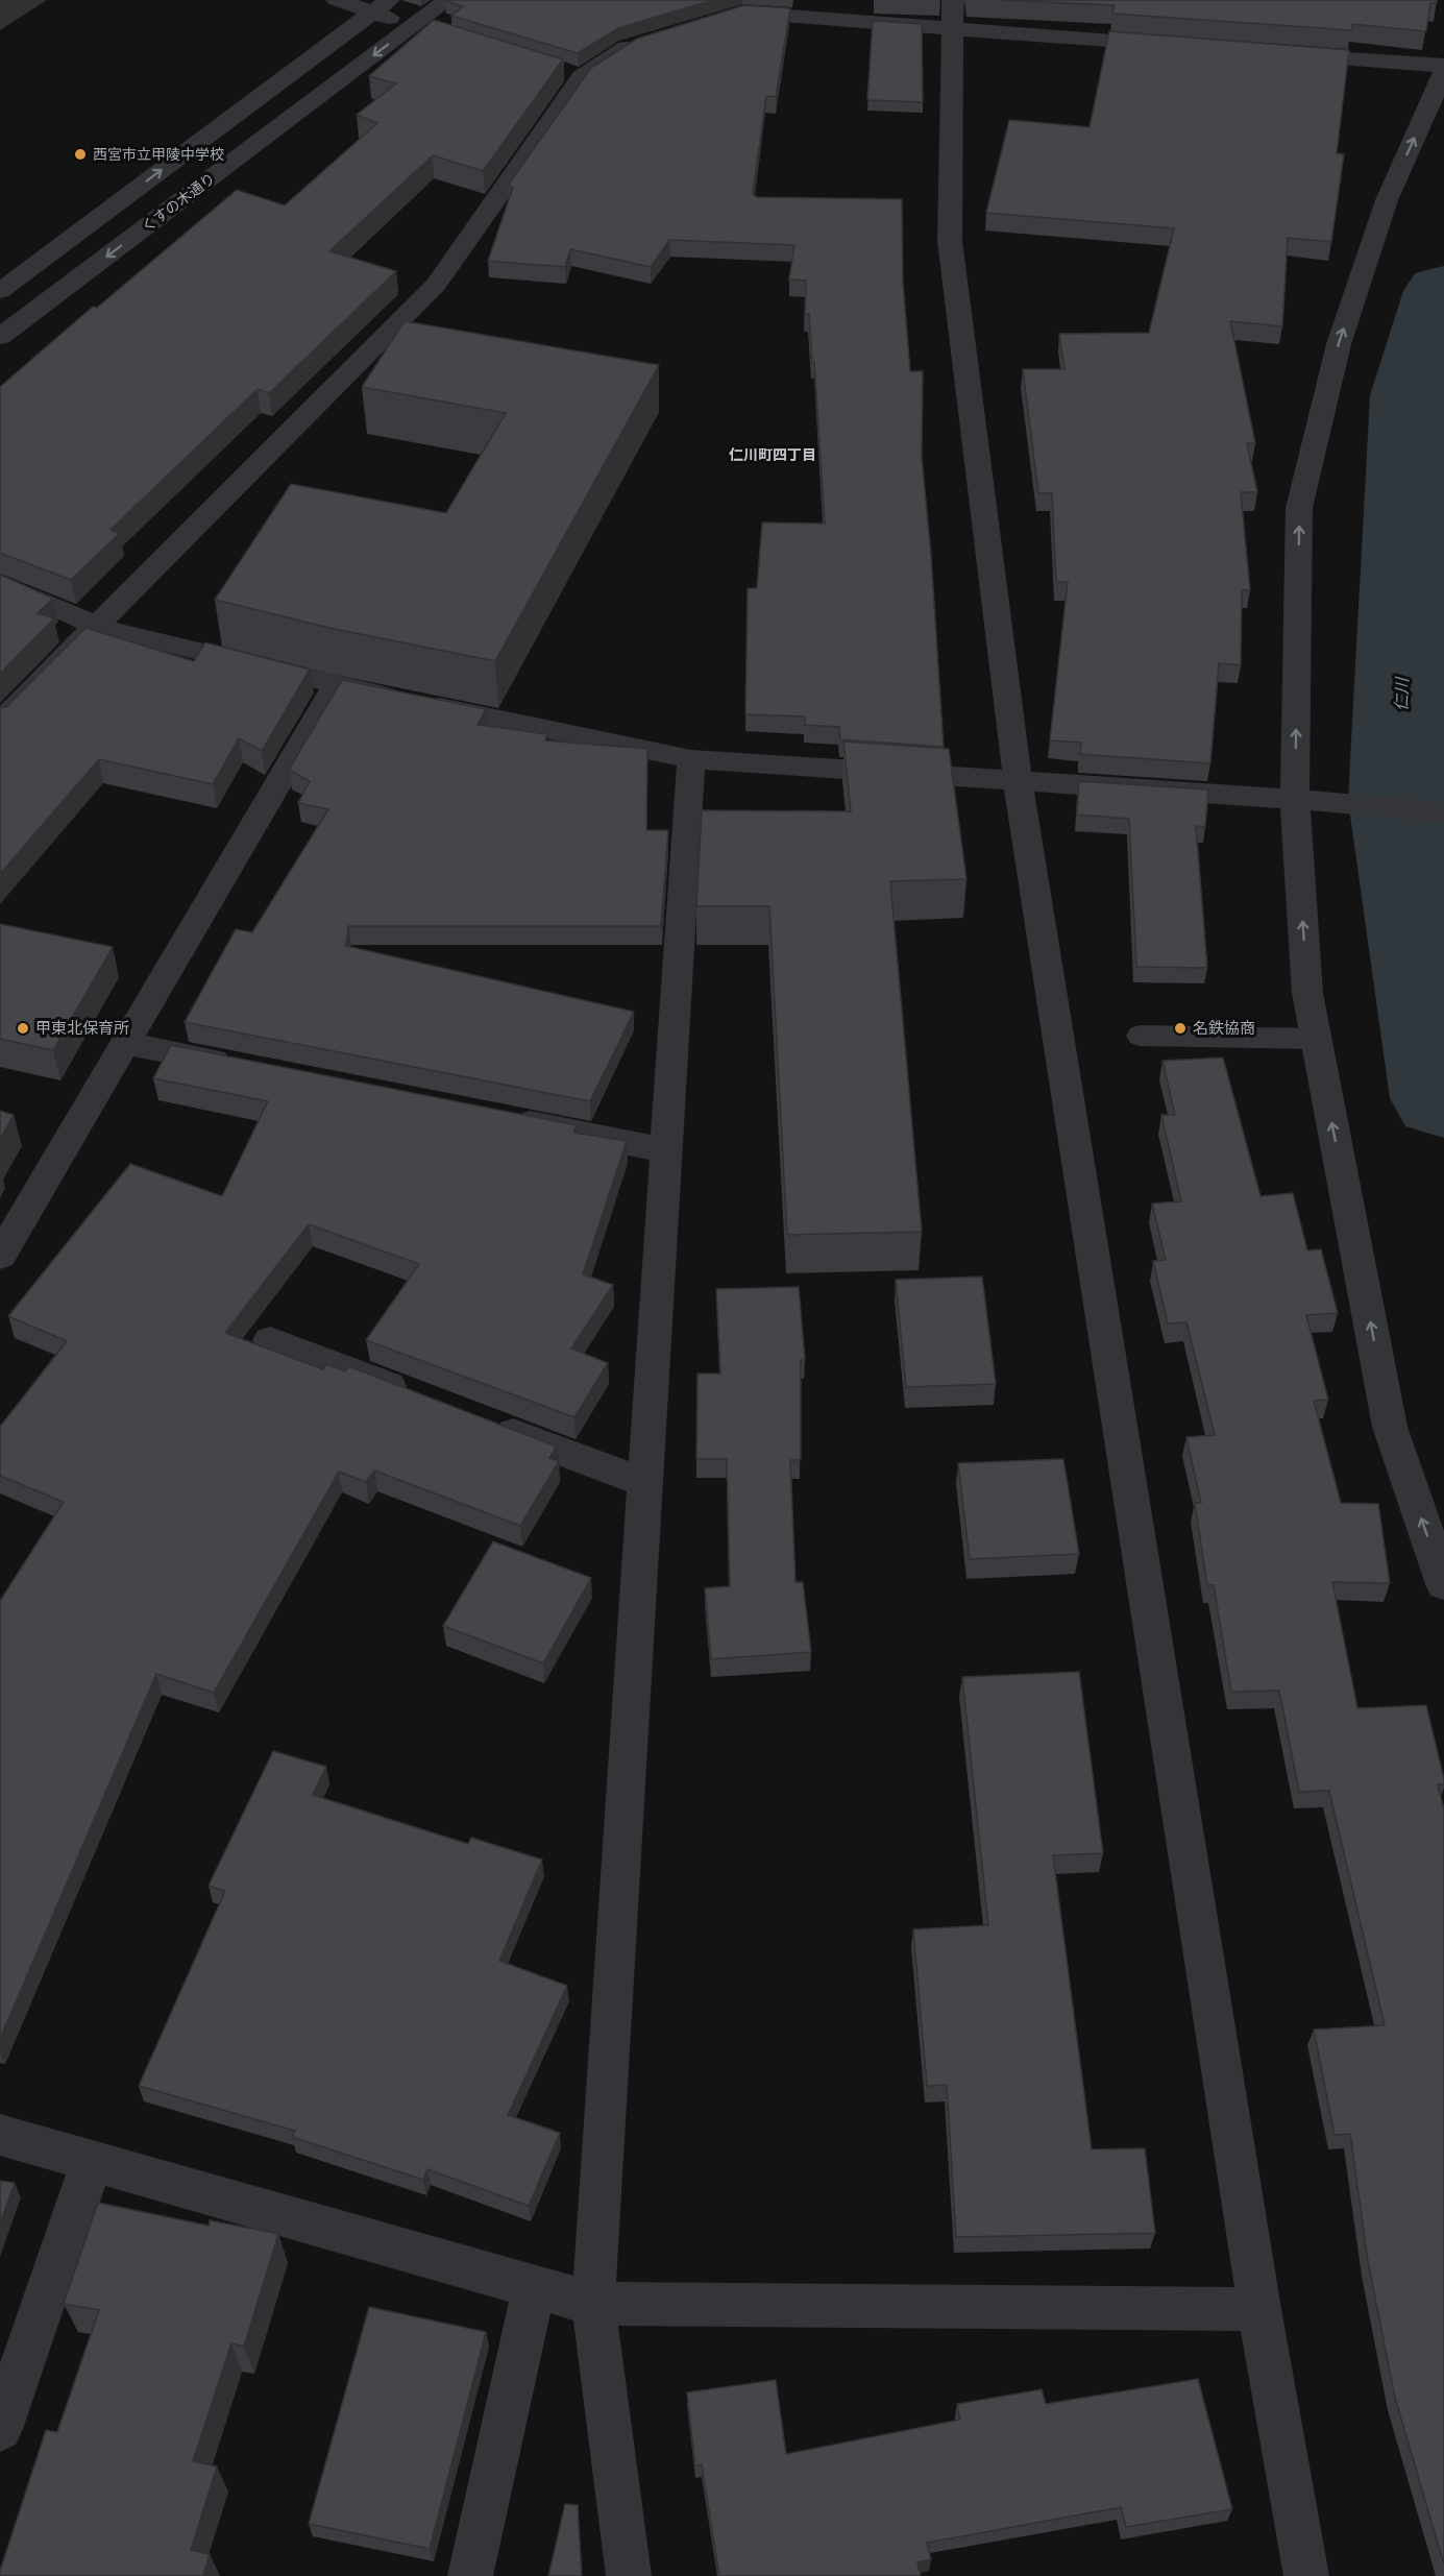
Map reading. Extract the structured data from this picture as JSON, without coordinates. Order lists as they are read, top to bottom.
{
  "streets": {
    "street": ["くすの木通り"]
  },
  "districts": ["仁川町四丁目"],
  "water": ["仁川"],
  "places": ["西宮市立甲陵中学校", "甲東北保育所", "名鉄協商"]
}
